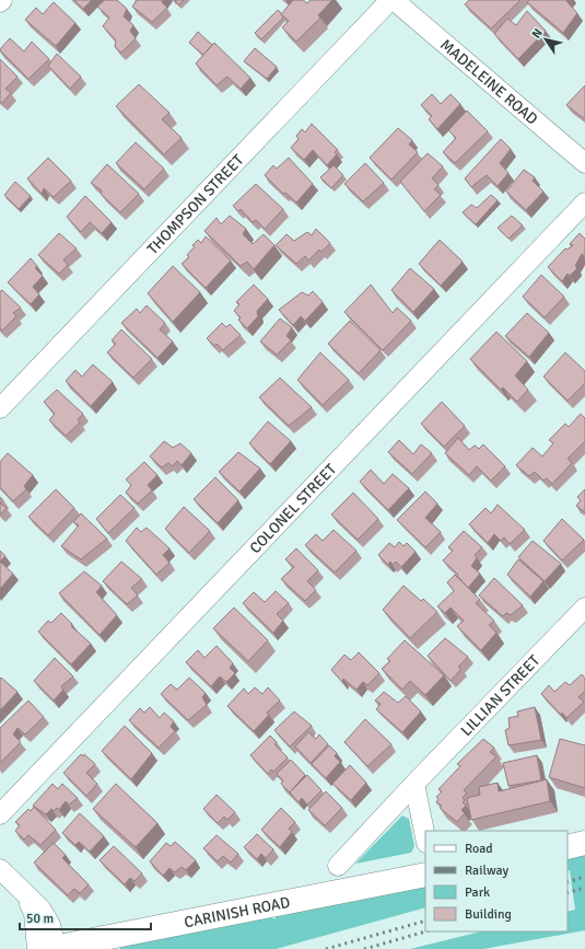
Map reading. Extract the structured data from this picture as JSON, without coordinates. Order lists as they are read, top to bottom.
{
  "streets": {
    "street": [
      "MADELEINE ROAD",
      "THOMPSON STREET",
      "COLONEL STREET",
      "LILLIAN STREET",
      "CARINISH ROAD"
    ]
  },
  "crossings": [
    ["MADELEINE ROAD", "THOMPSON STREET"]
  ],
  "legend": [
    "Road",
    "Railway",
    "Park",
    "Building"
  ],
  "scale_bar": "50 m",
  "north": "top left"
}
